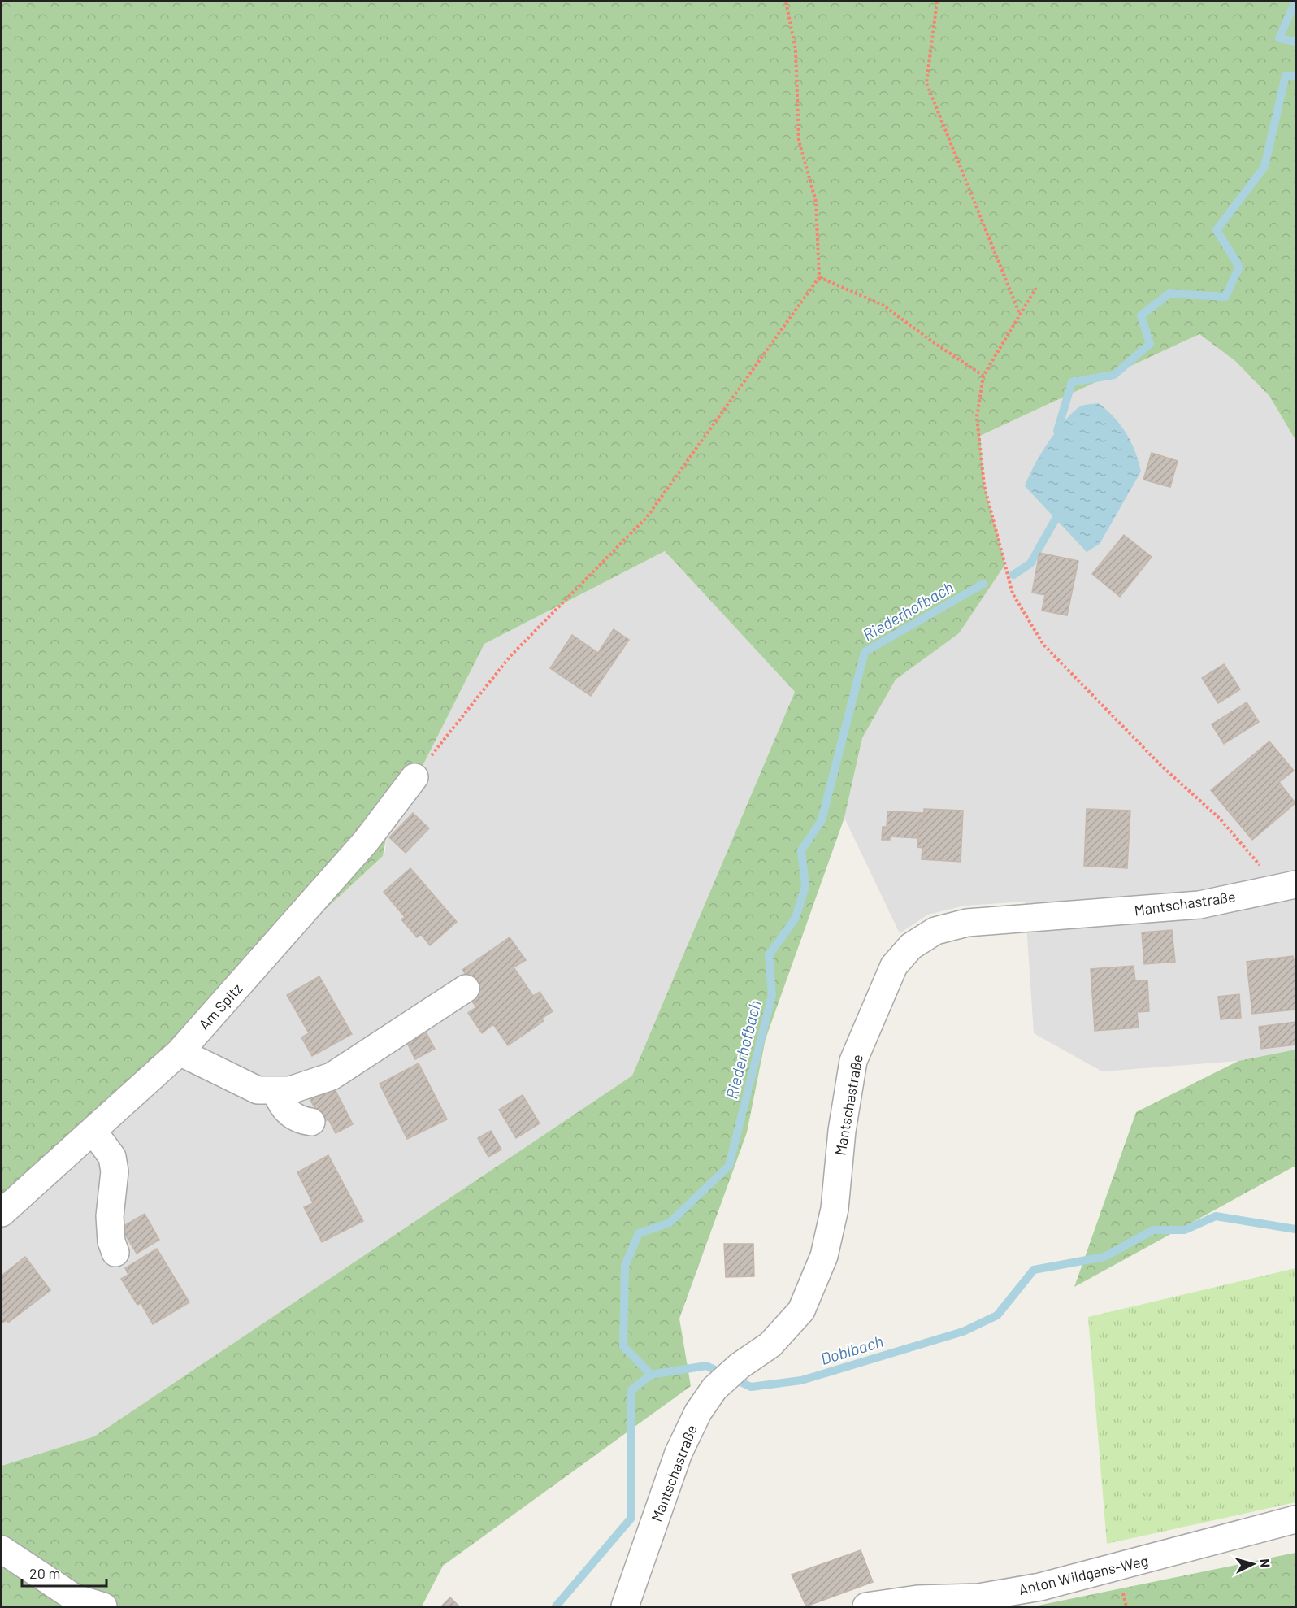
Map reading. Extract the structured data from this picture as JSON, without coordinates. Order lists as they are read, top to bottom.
{
  "streets": {
    "street": ["Mantschastraße", "Am Spitz", "Anton Wildgans-Weg"]
  },
  "water": ["Riederhofbach", "Doblbach"],
  "scale_bar": "20 m",
  "north": "right"
}
